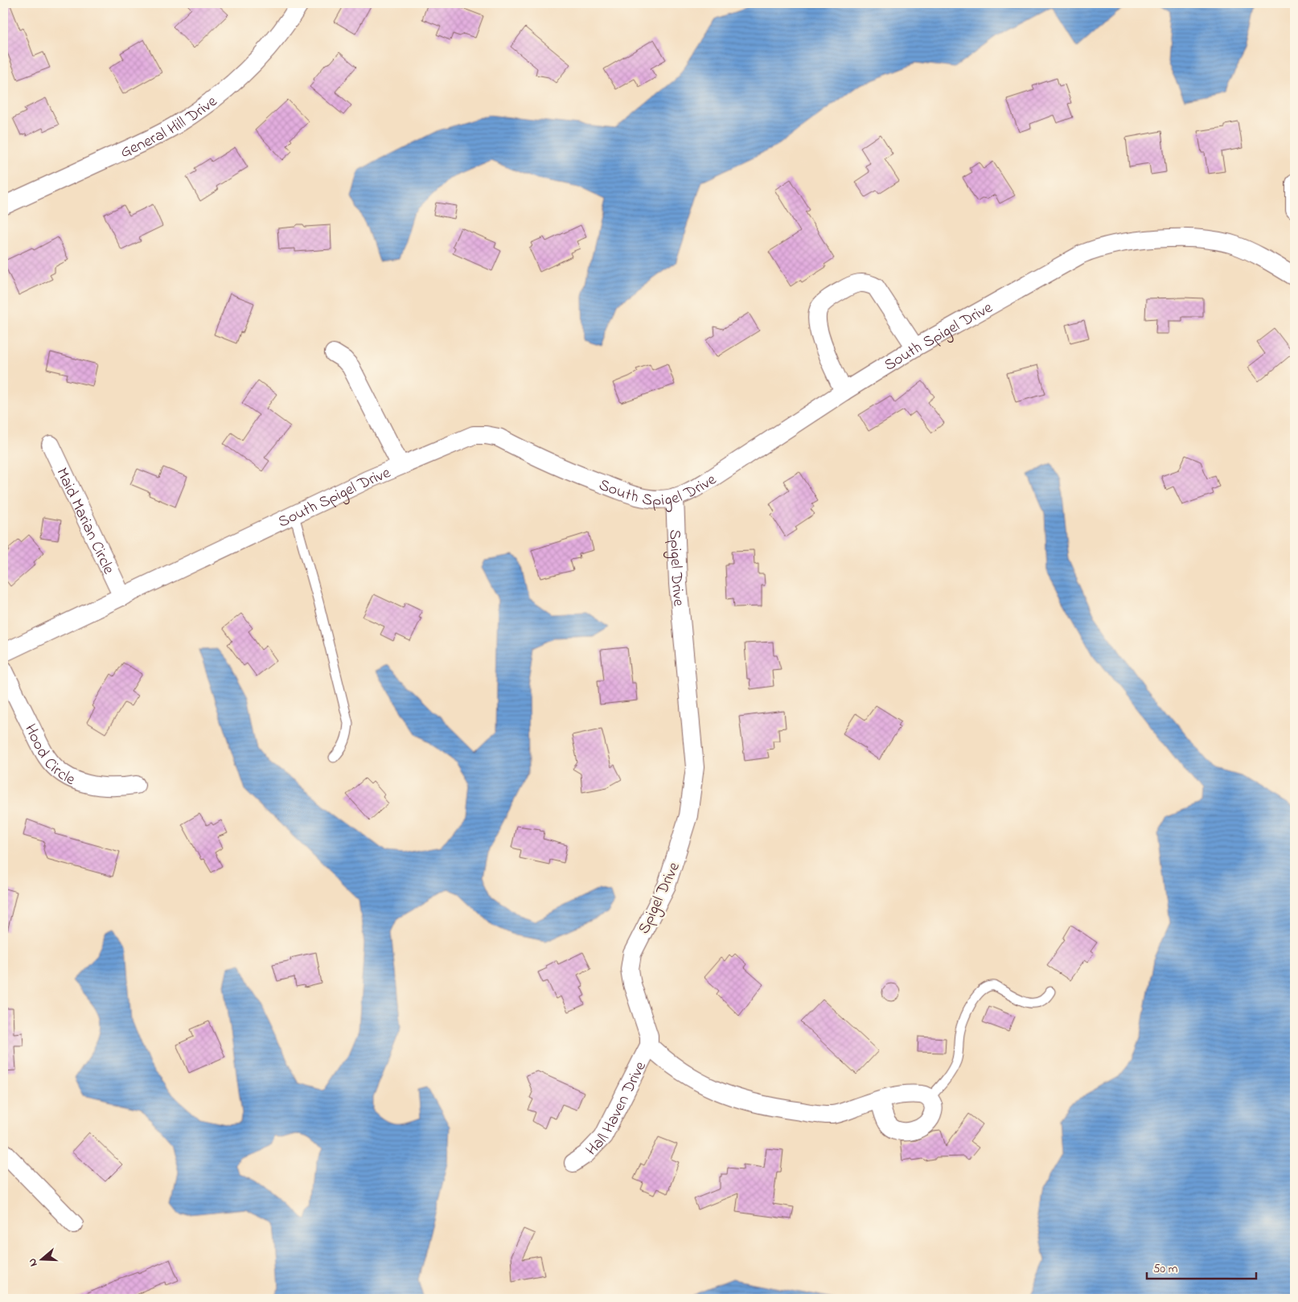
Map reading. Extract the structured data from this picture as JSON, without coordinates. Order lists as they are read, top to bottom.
{
  "streets": {
    "street": [
      "General Hill Drive",
      "South Spigel Drive",
      "Maid Marian Circle",
      "Spigel Drive",
      "Hood Circle",
      "Hall Haven Drive"
    ]
  },
  "crossings": [
    ["South Spigel Drive", "Maid Marian Circle"],
    ["South Spigel Drive", "Spigel Drive"],
    ["Spigel Drive", "Hall Haven Drive"]
  ],
  "scale_bar": "50 m",
  "north": "left"
}
